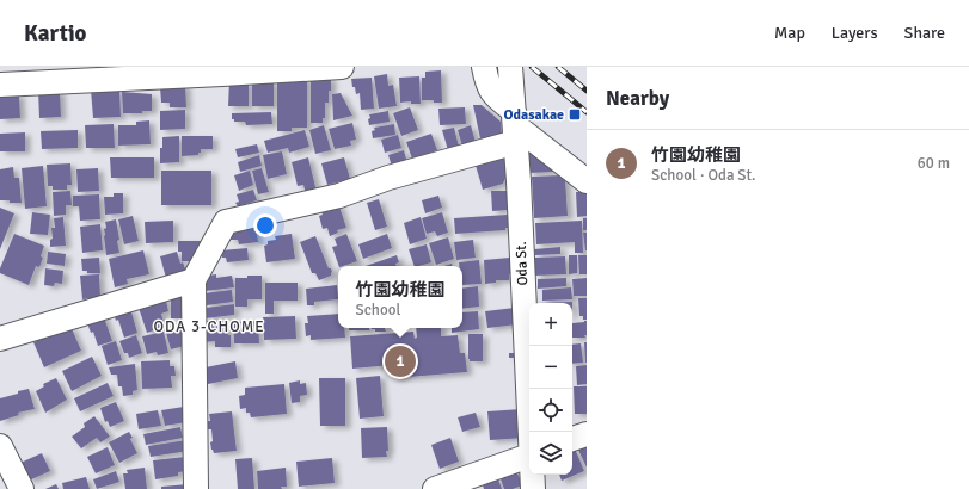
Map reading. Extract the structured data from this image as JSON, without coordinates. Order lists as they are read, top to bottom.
{
  "streets": {
    "street": ["Oda St."]
  },
  "districts": ["ODA 3-CHOME"],
  "places": {
    "transit": ["Odasakae"]
  },
  "page": {
    "header": "Kartio",
    "nav": ["Map", "Layers", "Share"],
    "heading": "Nearby",
    "list": [
      {
        "mark": "1",
        "name": "竹園幼稚園",
        "note": "School · Oda St.",
        "value": "60 m"
      }
    ],
    "popup": ["竹園幼稚園", "School"],
    "map_buttons": ["+", "−"],
    "pins": "1"
  }
}
